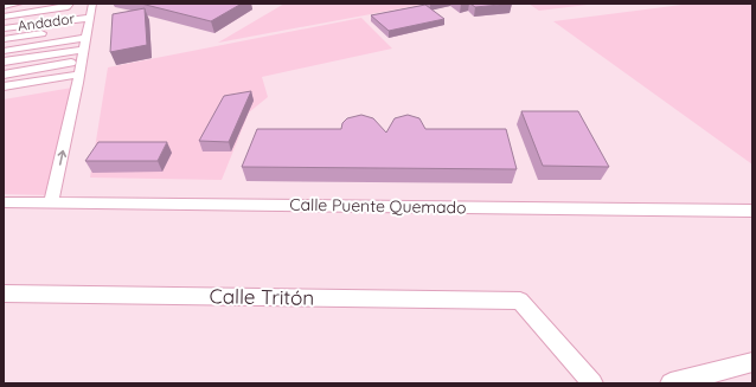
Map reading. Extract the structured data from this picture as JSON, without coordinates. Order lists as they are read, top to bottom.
{
  "streets": {
    "street": ["Andador", "Calle Puente Quemado", "Calle Tritón"]
  }
}
